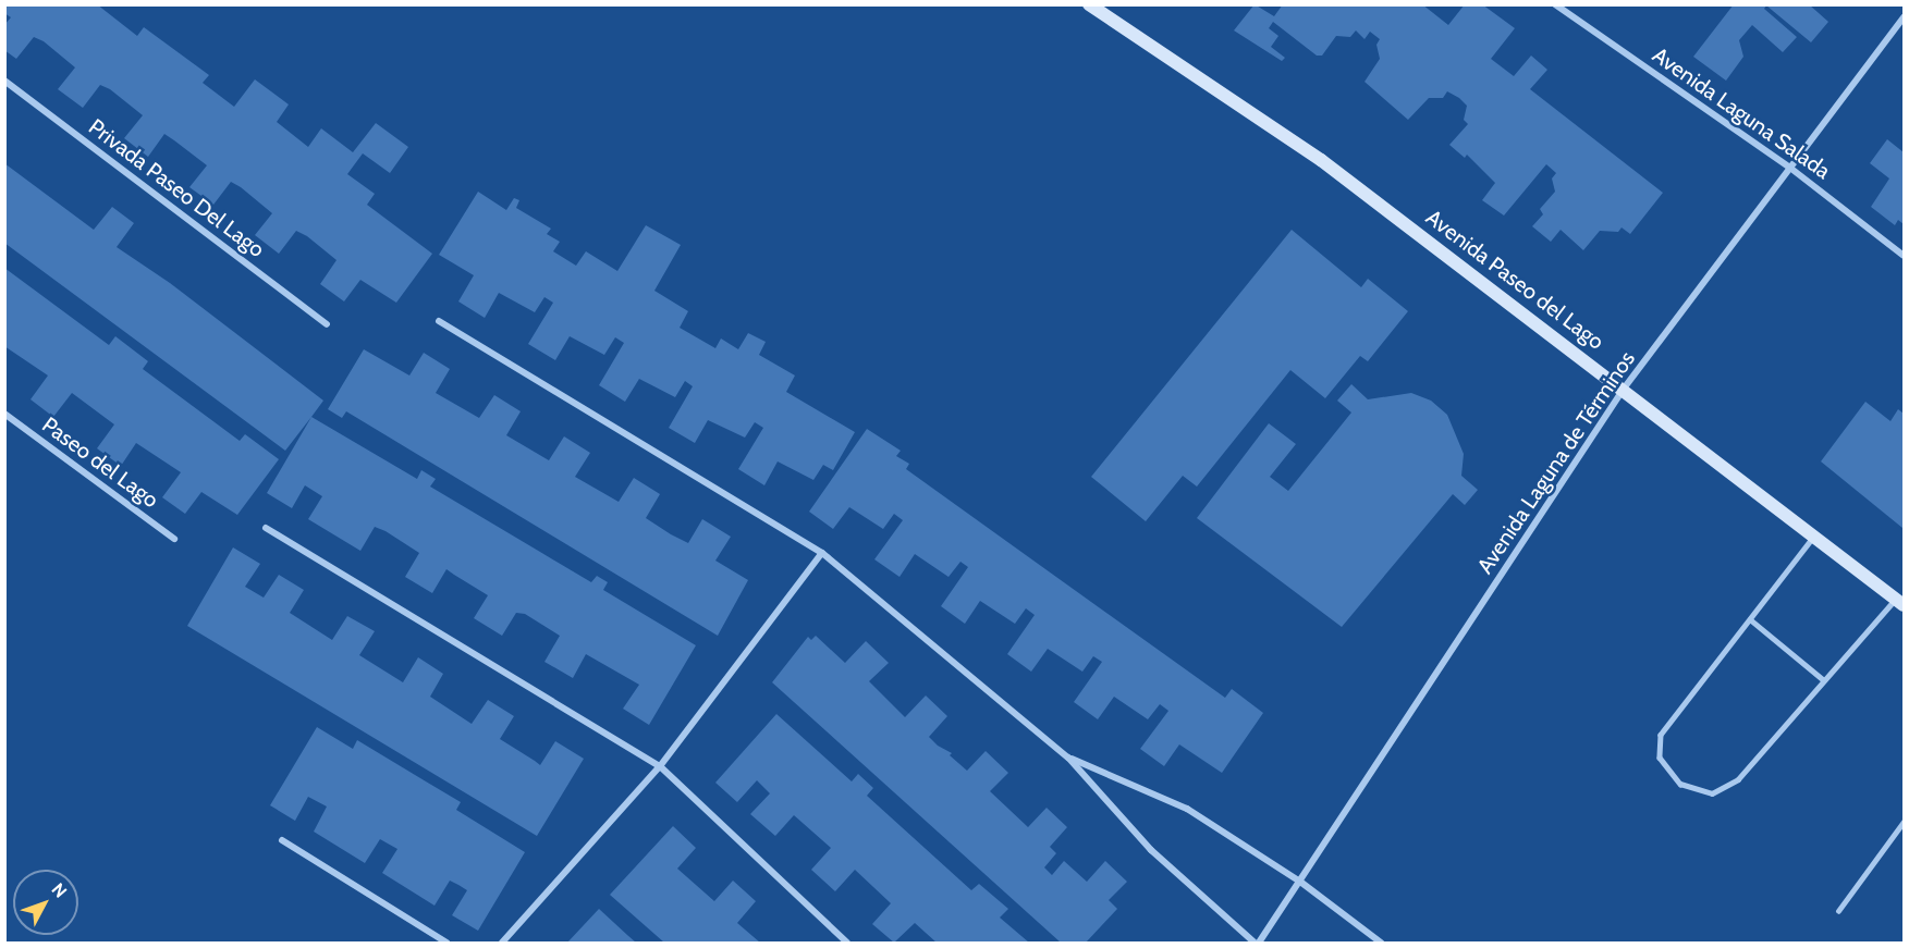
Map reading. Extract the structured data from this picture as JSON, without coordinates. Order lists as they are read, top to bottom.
{
  "streets": {
    "main road": ["Avenida Paseo del Lago"],
    "street": [
      "Avenida Laguna Salada",
      "Privada Paseo Del Lago",
      "Paseo del Lago",
      "Avenida Laguna de Términos"
    ]
  },
  "crossings": [
    ["Avenida Laguna Salada", "Avenida Laguna de Términos"],
    ["Avenida Paseo del Lago", "Avenida Laguna de Términos"]
  ],
  "north": "top right"
}
